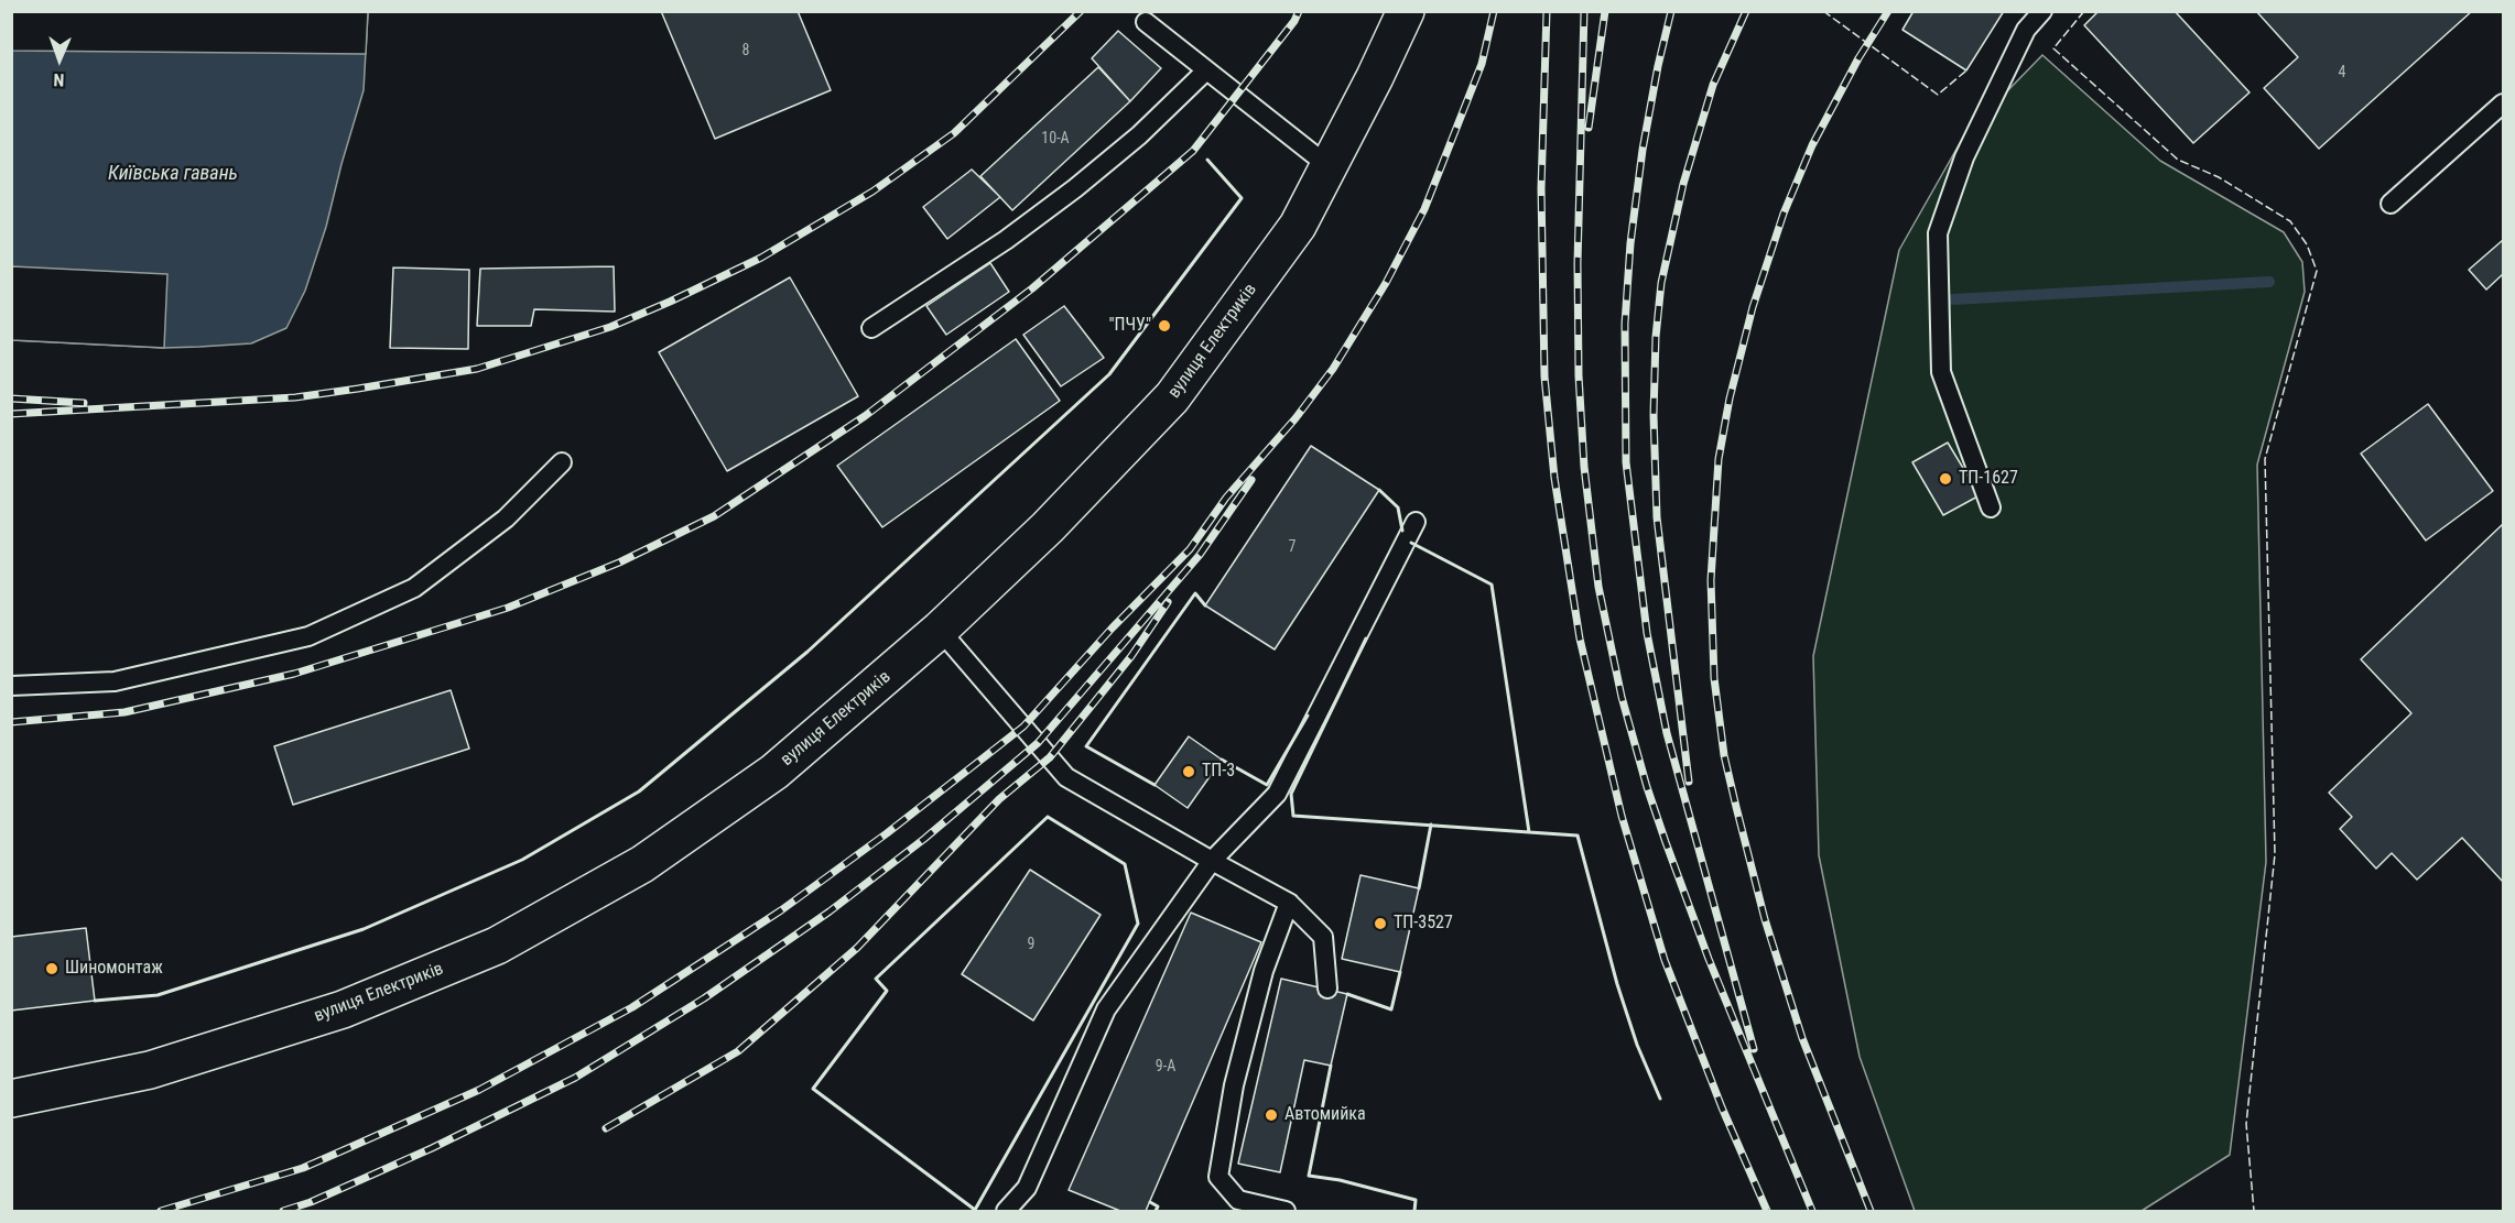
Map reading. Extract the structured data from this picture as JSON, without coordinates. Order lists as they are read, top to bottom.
{
  "streets": {
    "street": ["вулиця Електриків"]
  },
  "water": ["Київська гавань"],
  "places": [
    "\"ПЧУ\"",
    "ТП-1627",
    "ТП-3",
    "ТП-3527",
    "Шиномонтаж",
    "Автомийка"
  ],
  "house_numbers": [
    "8",
    "4",
    "10-А",
    "7",
    "9",
    "9-А"
  ],
  "north": "bottom"
}
